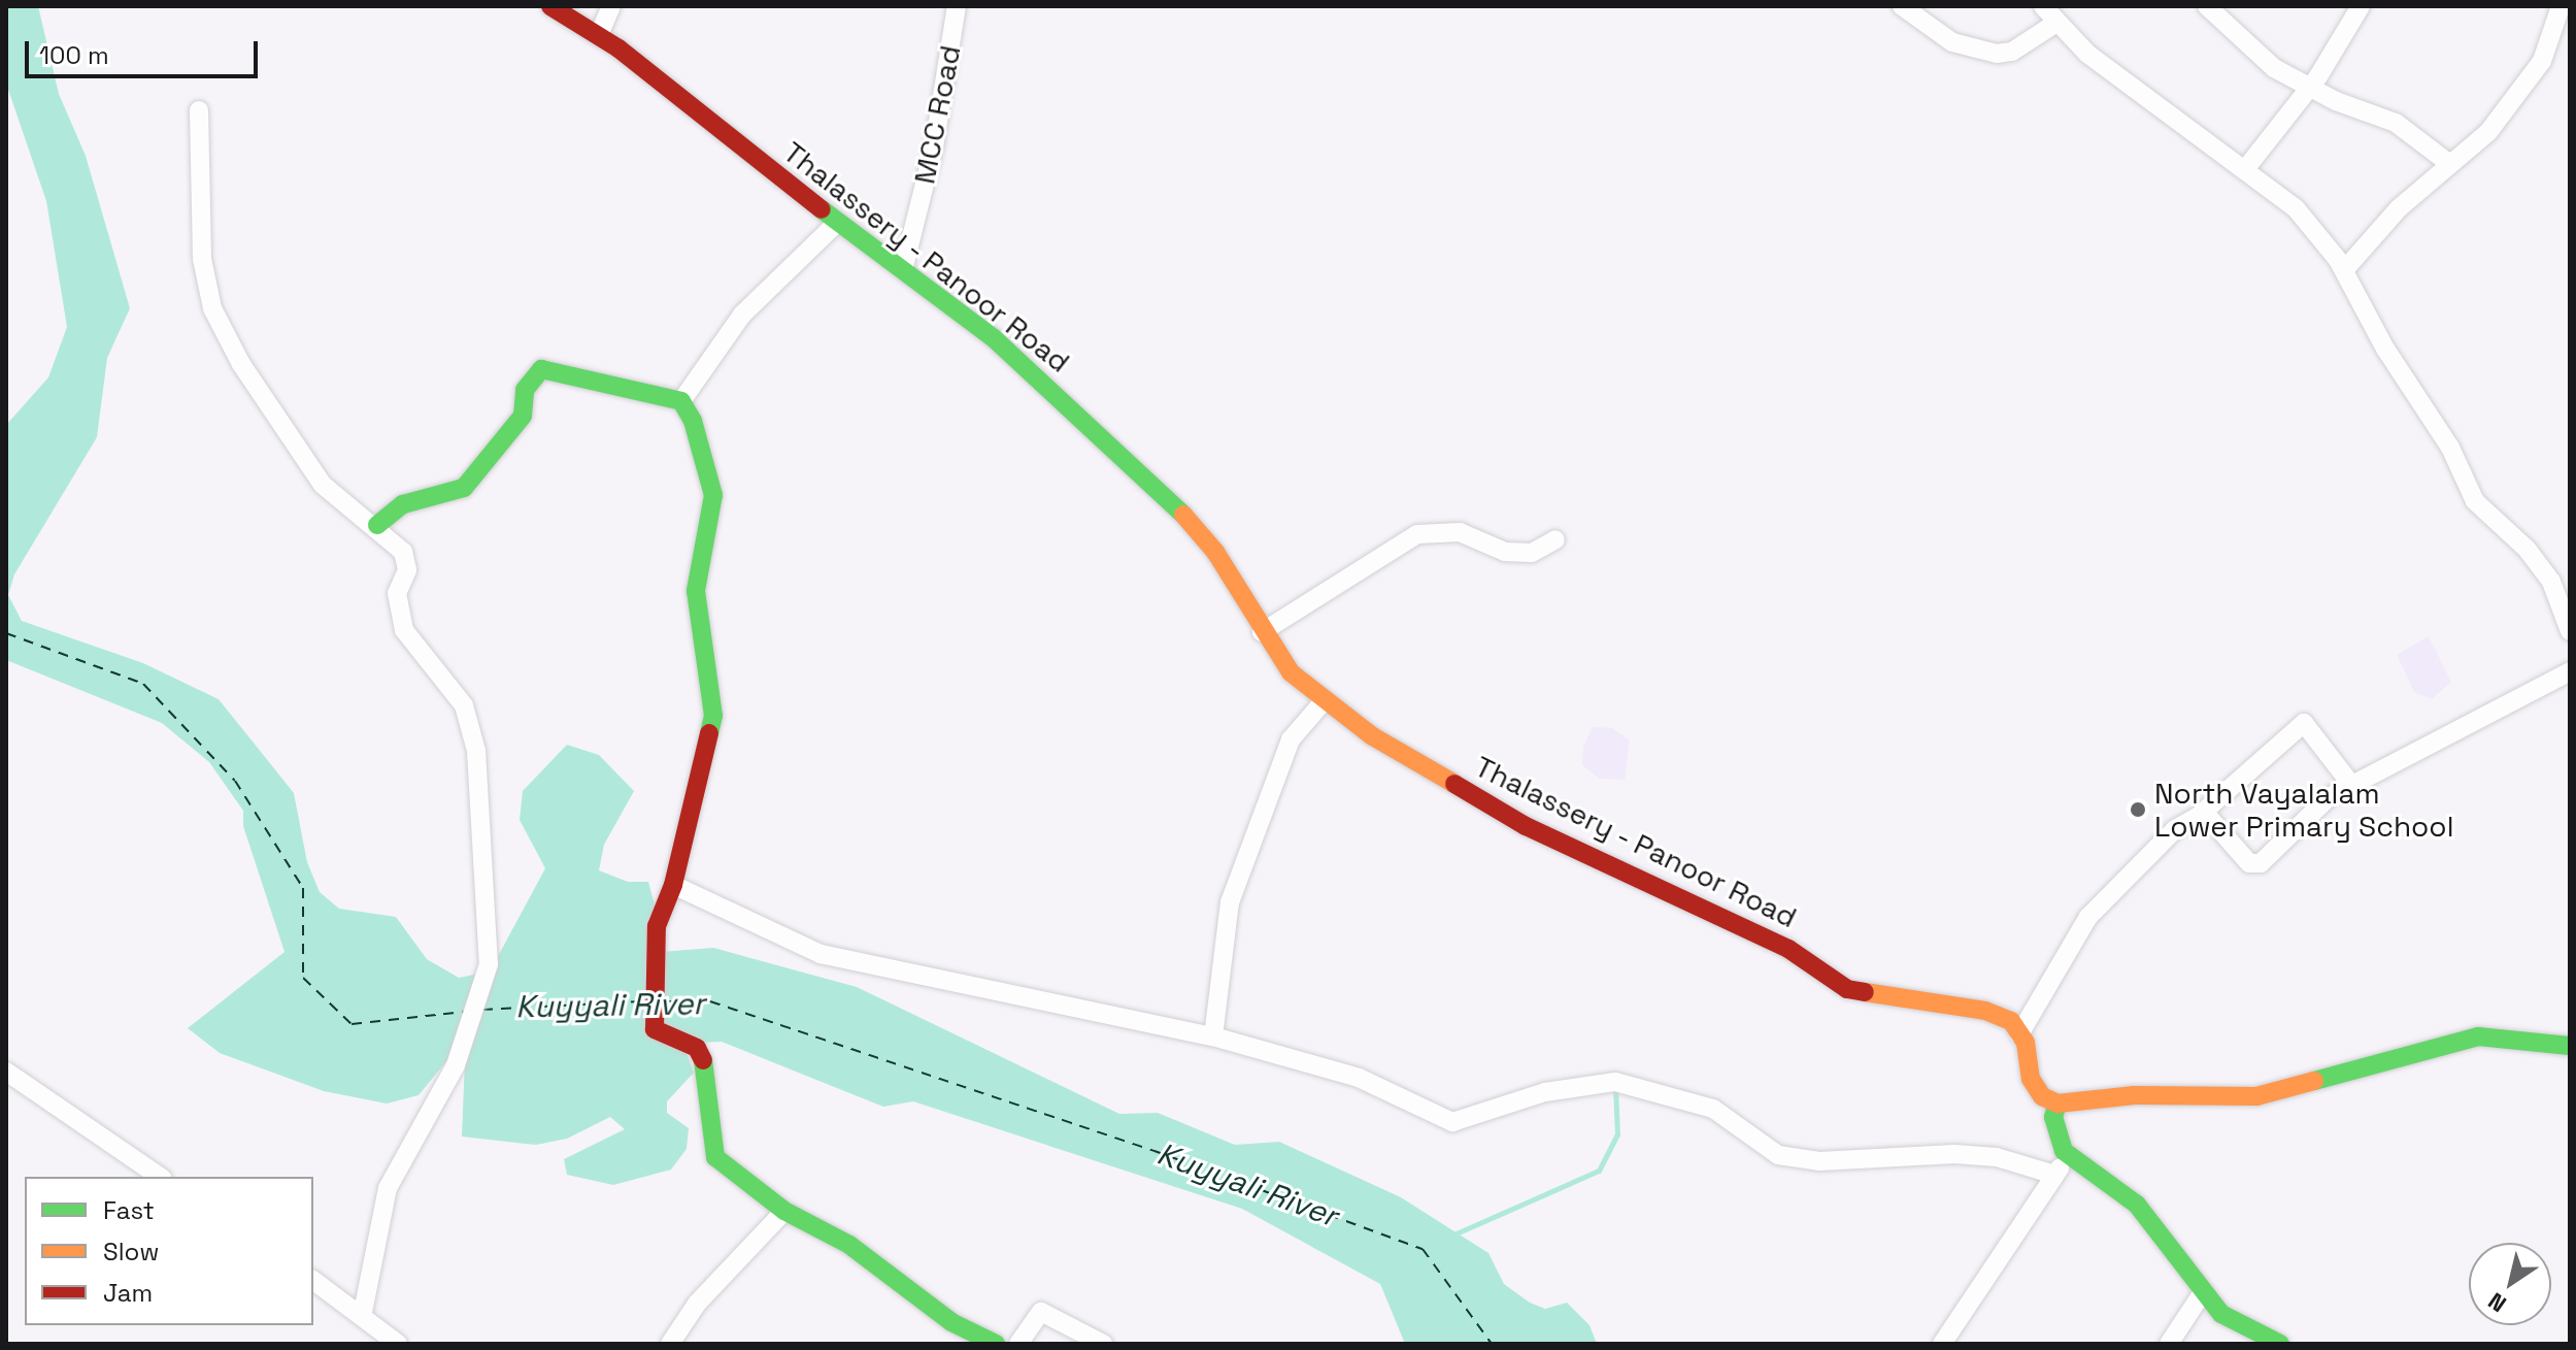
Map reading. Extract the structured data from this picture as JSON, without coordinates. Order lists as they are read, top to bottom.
{
  "streets": {
    "main road": ["Thalassery - Panoor Road"],
    "street": ["MCC Road"]
  },
  "crossings": [
    ["MCC Road", "Thalassery - Panoor Road"]
  ],
  "water": ["Kuyyali River"],
  "places": ["North Vayalalam Lower Primary School"],
  "legend": ["Fast", "Slow", "Jam"],
  "scale_bar": "100 m",
  "north": "bottom left"
}
